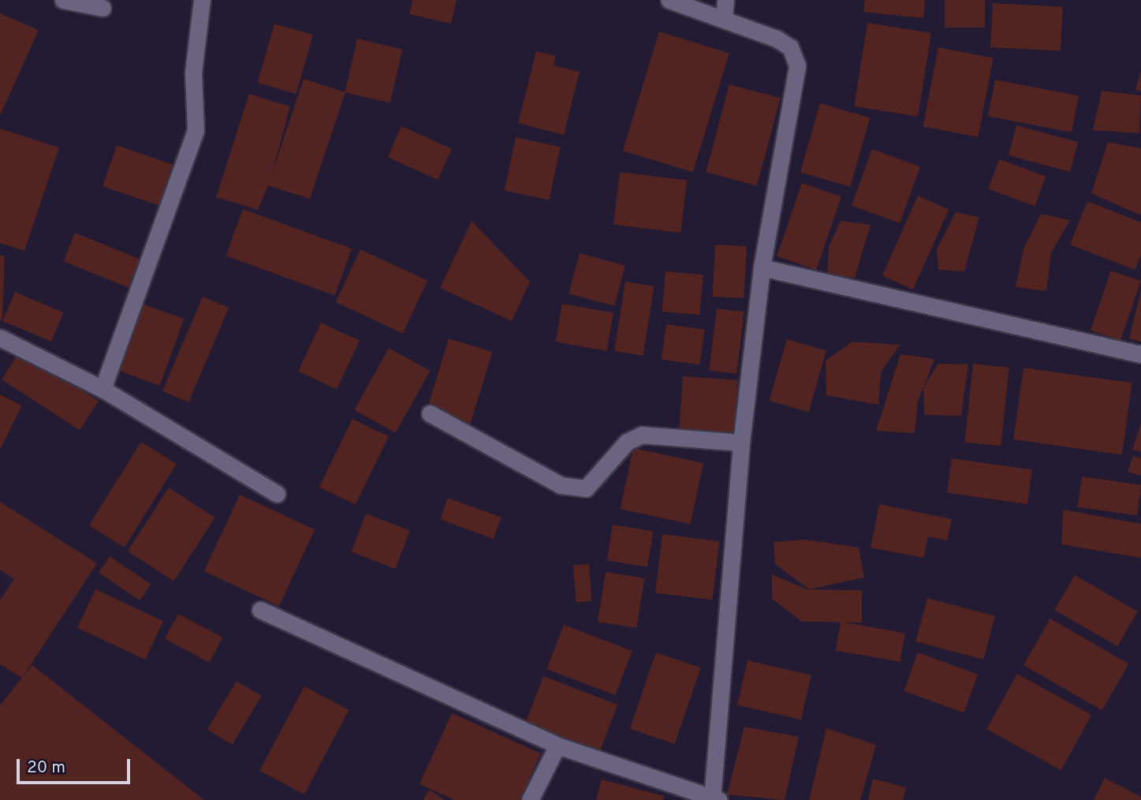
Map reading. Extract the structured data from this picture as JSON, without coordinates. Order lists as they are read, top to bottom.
{
  "scale_bar": "20 m"
}
